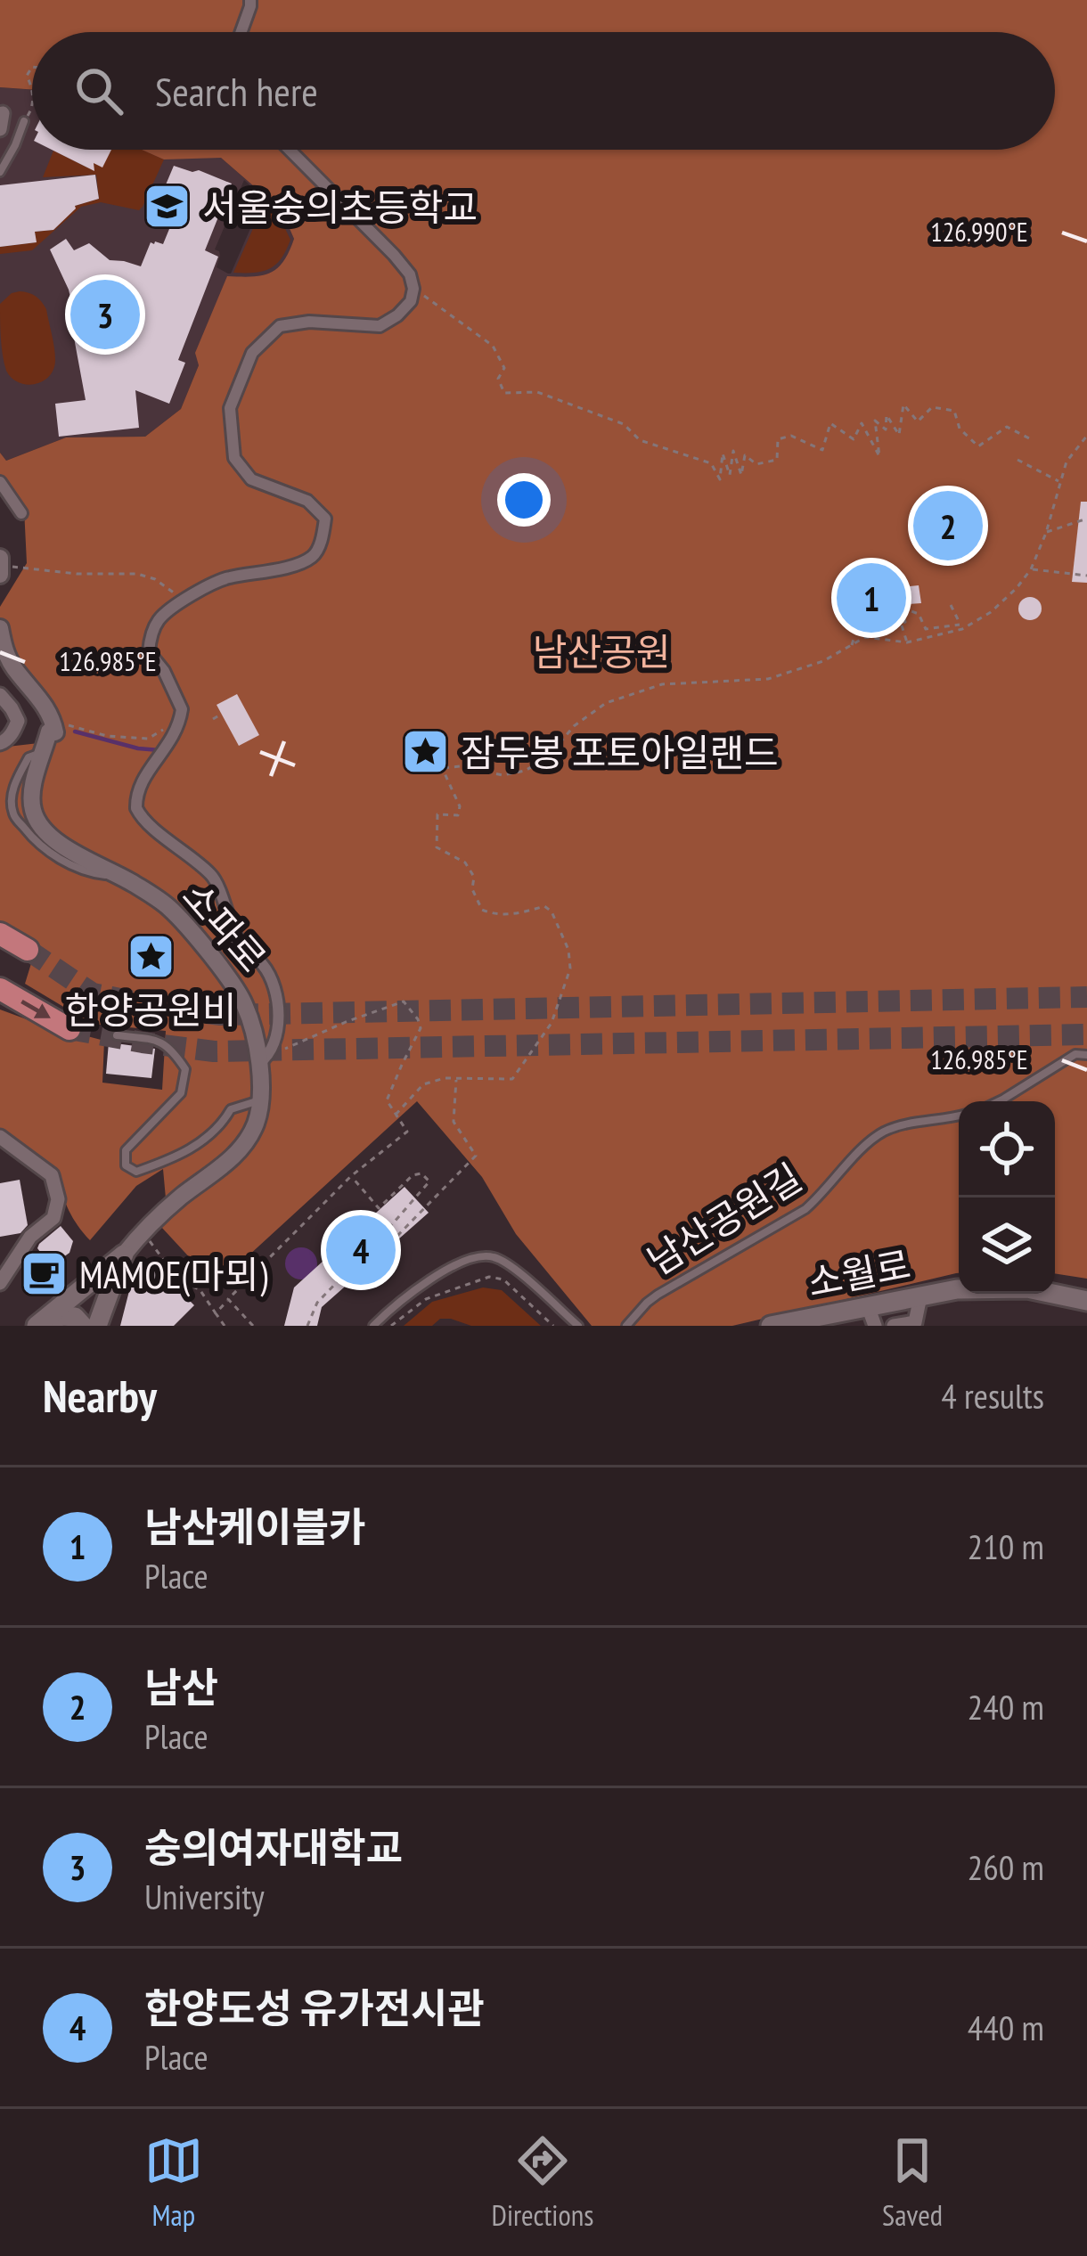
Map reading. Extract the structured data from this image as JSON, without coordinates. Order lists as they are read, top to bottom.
{
  "streets": {
    "main road": ["소파로", "소월로"],
    "lane": ["남산공원길"]
  },
  "parks": ["남산공원"],
  "places": {
    "school or university": ["서울숭의초등학교"],
    "place": ["잠두봉 포토아일랜드", "한양공원비"],
    "cafe": ["MAMOE(마뫼)"]
  },
  "page": {
    "search": "Search here",
    "pins": [
      "3",
      "2",
      "1",
      "4"
    ],
    "heading": ["Nearby", "4 results"],
    "list": [
      {
        "mark": "1",
        "name": "남산케이블카",
        "note": "Place",
        "value": "210 m"
      },
      {
        "mark": "2",
        "name": "남산",
        "note": "Place",
        "value": "240 m"
      },
      {
        "mark": "3",
        "name": "숭의여자대학교",
        "note": "University",
        "value": "260 m"
      },
      {
        "mark": "4",
        "name": "한양도성 유가전시관",
        "note": "Place",
        "value": "440 m"
      }
    ],
    "nav": ["Map", "Directions", "Saved"]
  },
  "coordinates": ["126.990°E", "126.985°E"]
}
